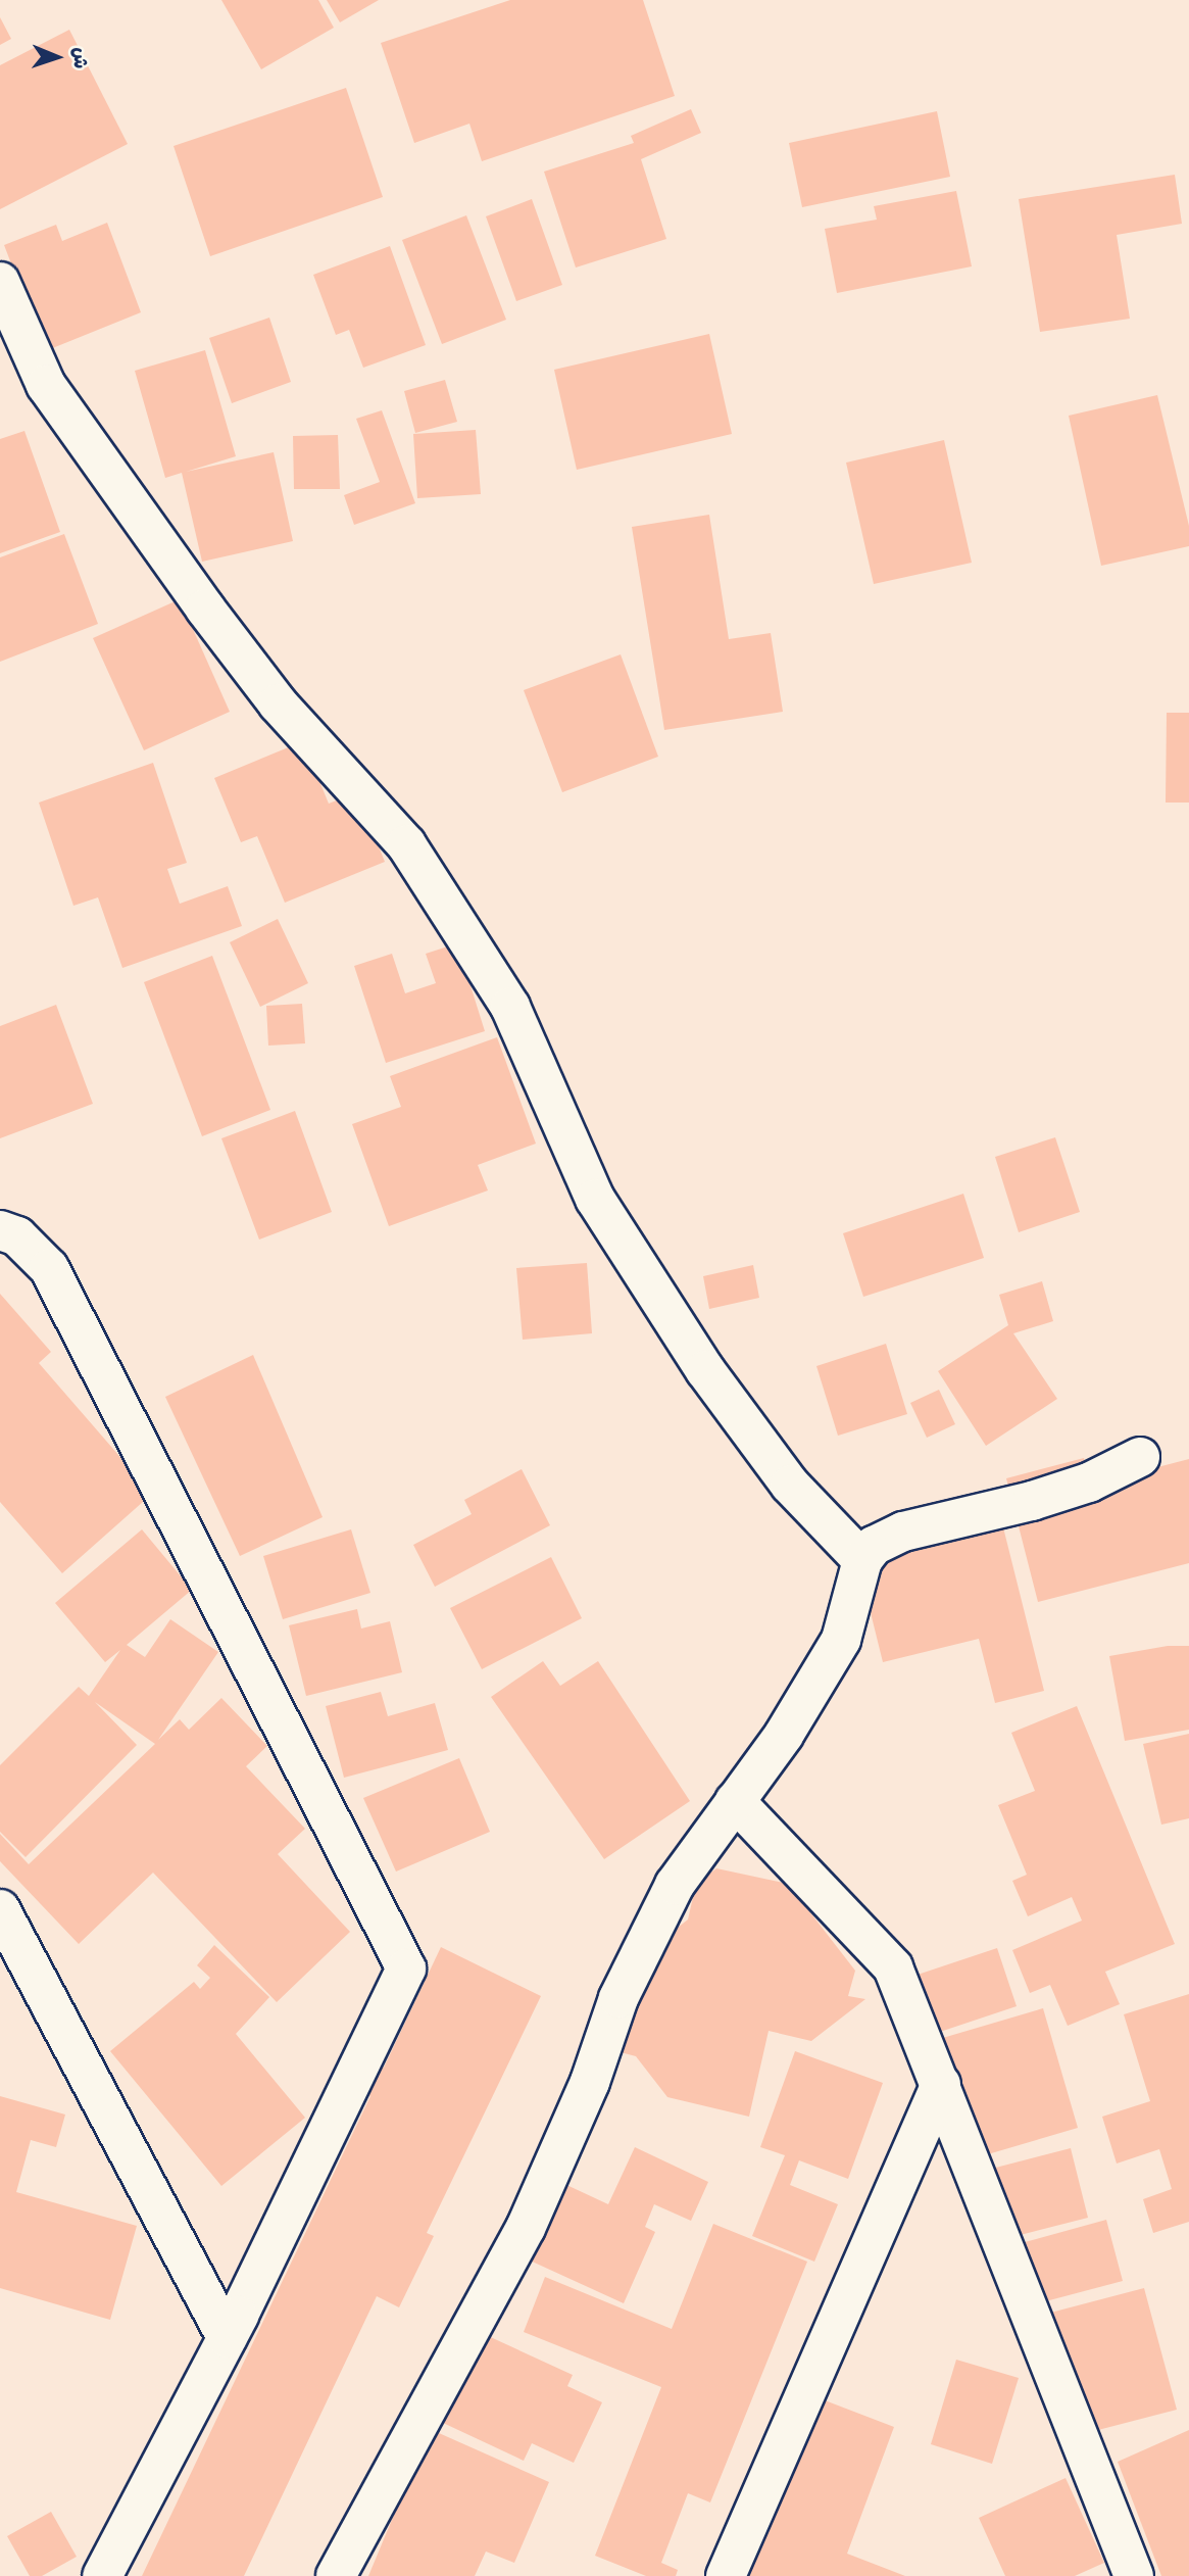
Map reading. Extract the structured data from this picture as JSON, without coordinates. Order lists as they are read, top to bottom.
{
  "north": "right"
}
